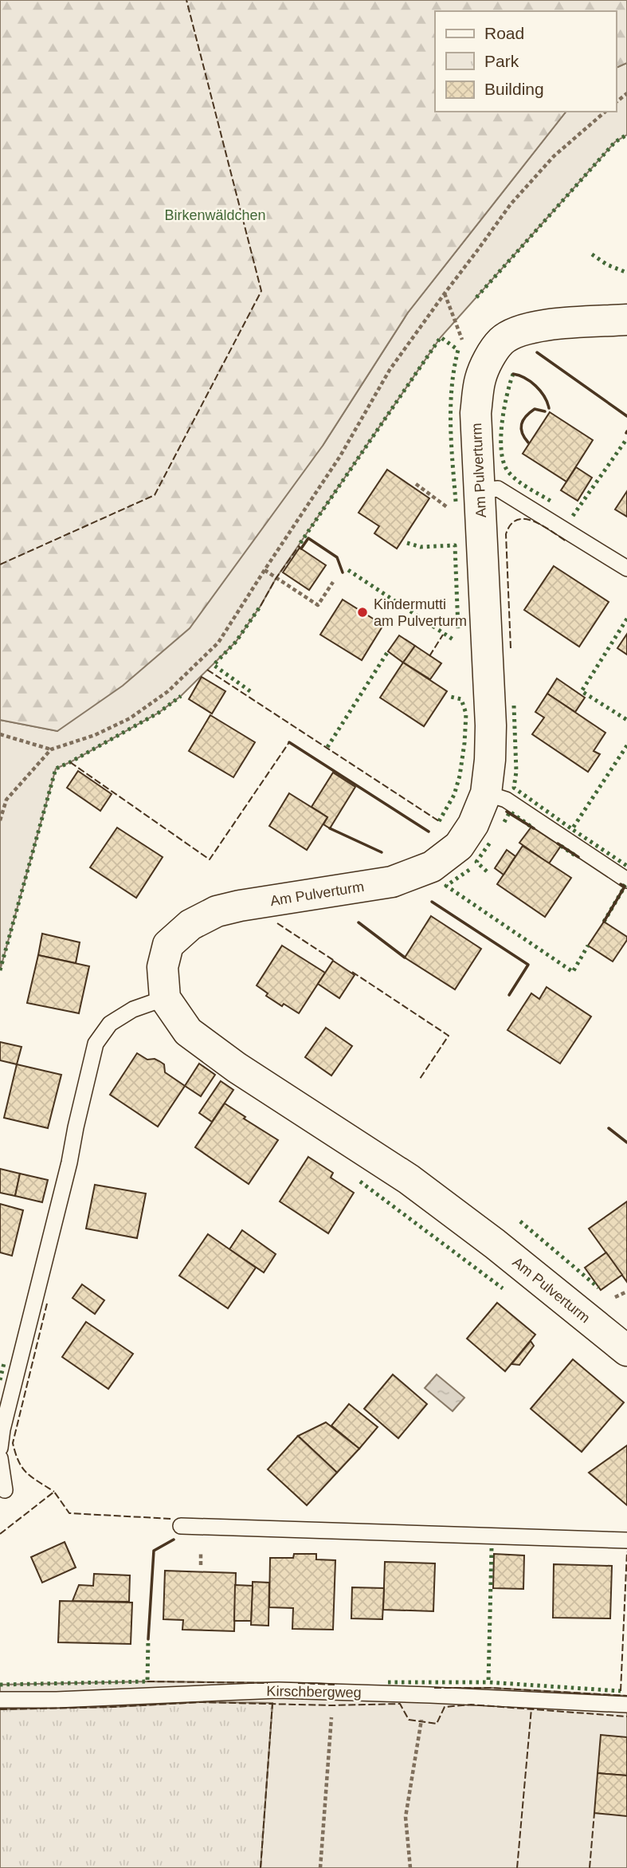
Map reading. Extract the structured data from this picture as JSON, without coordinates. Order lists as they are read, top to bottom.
{
  "streets": {
    "street": ["Am Pulverturm"],
    "lane": ["Kirschbergweg"]
  },
  "parks": ["Birkenwäldchen"],
  "places": ["Kindermutti am Pulverturm"],
  "legend": ["Road", "Park", "Building"]
}
